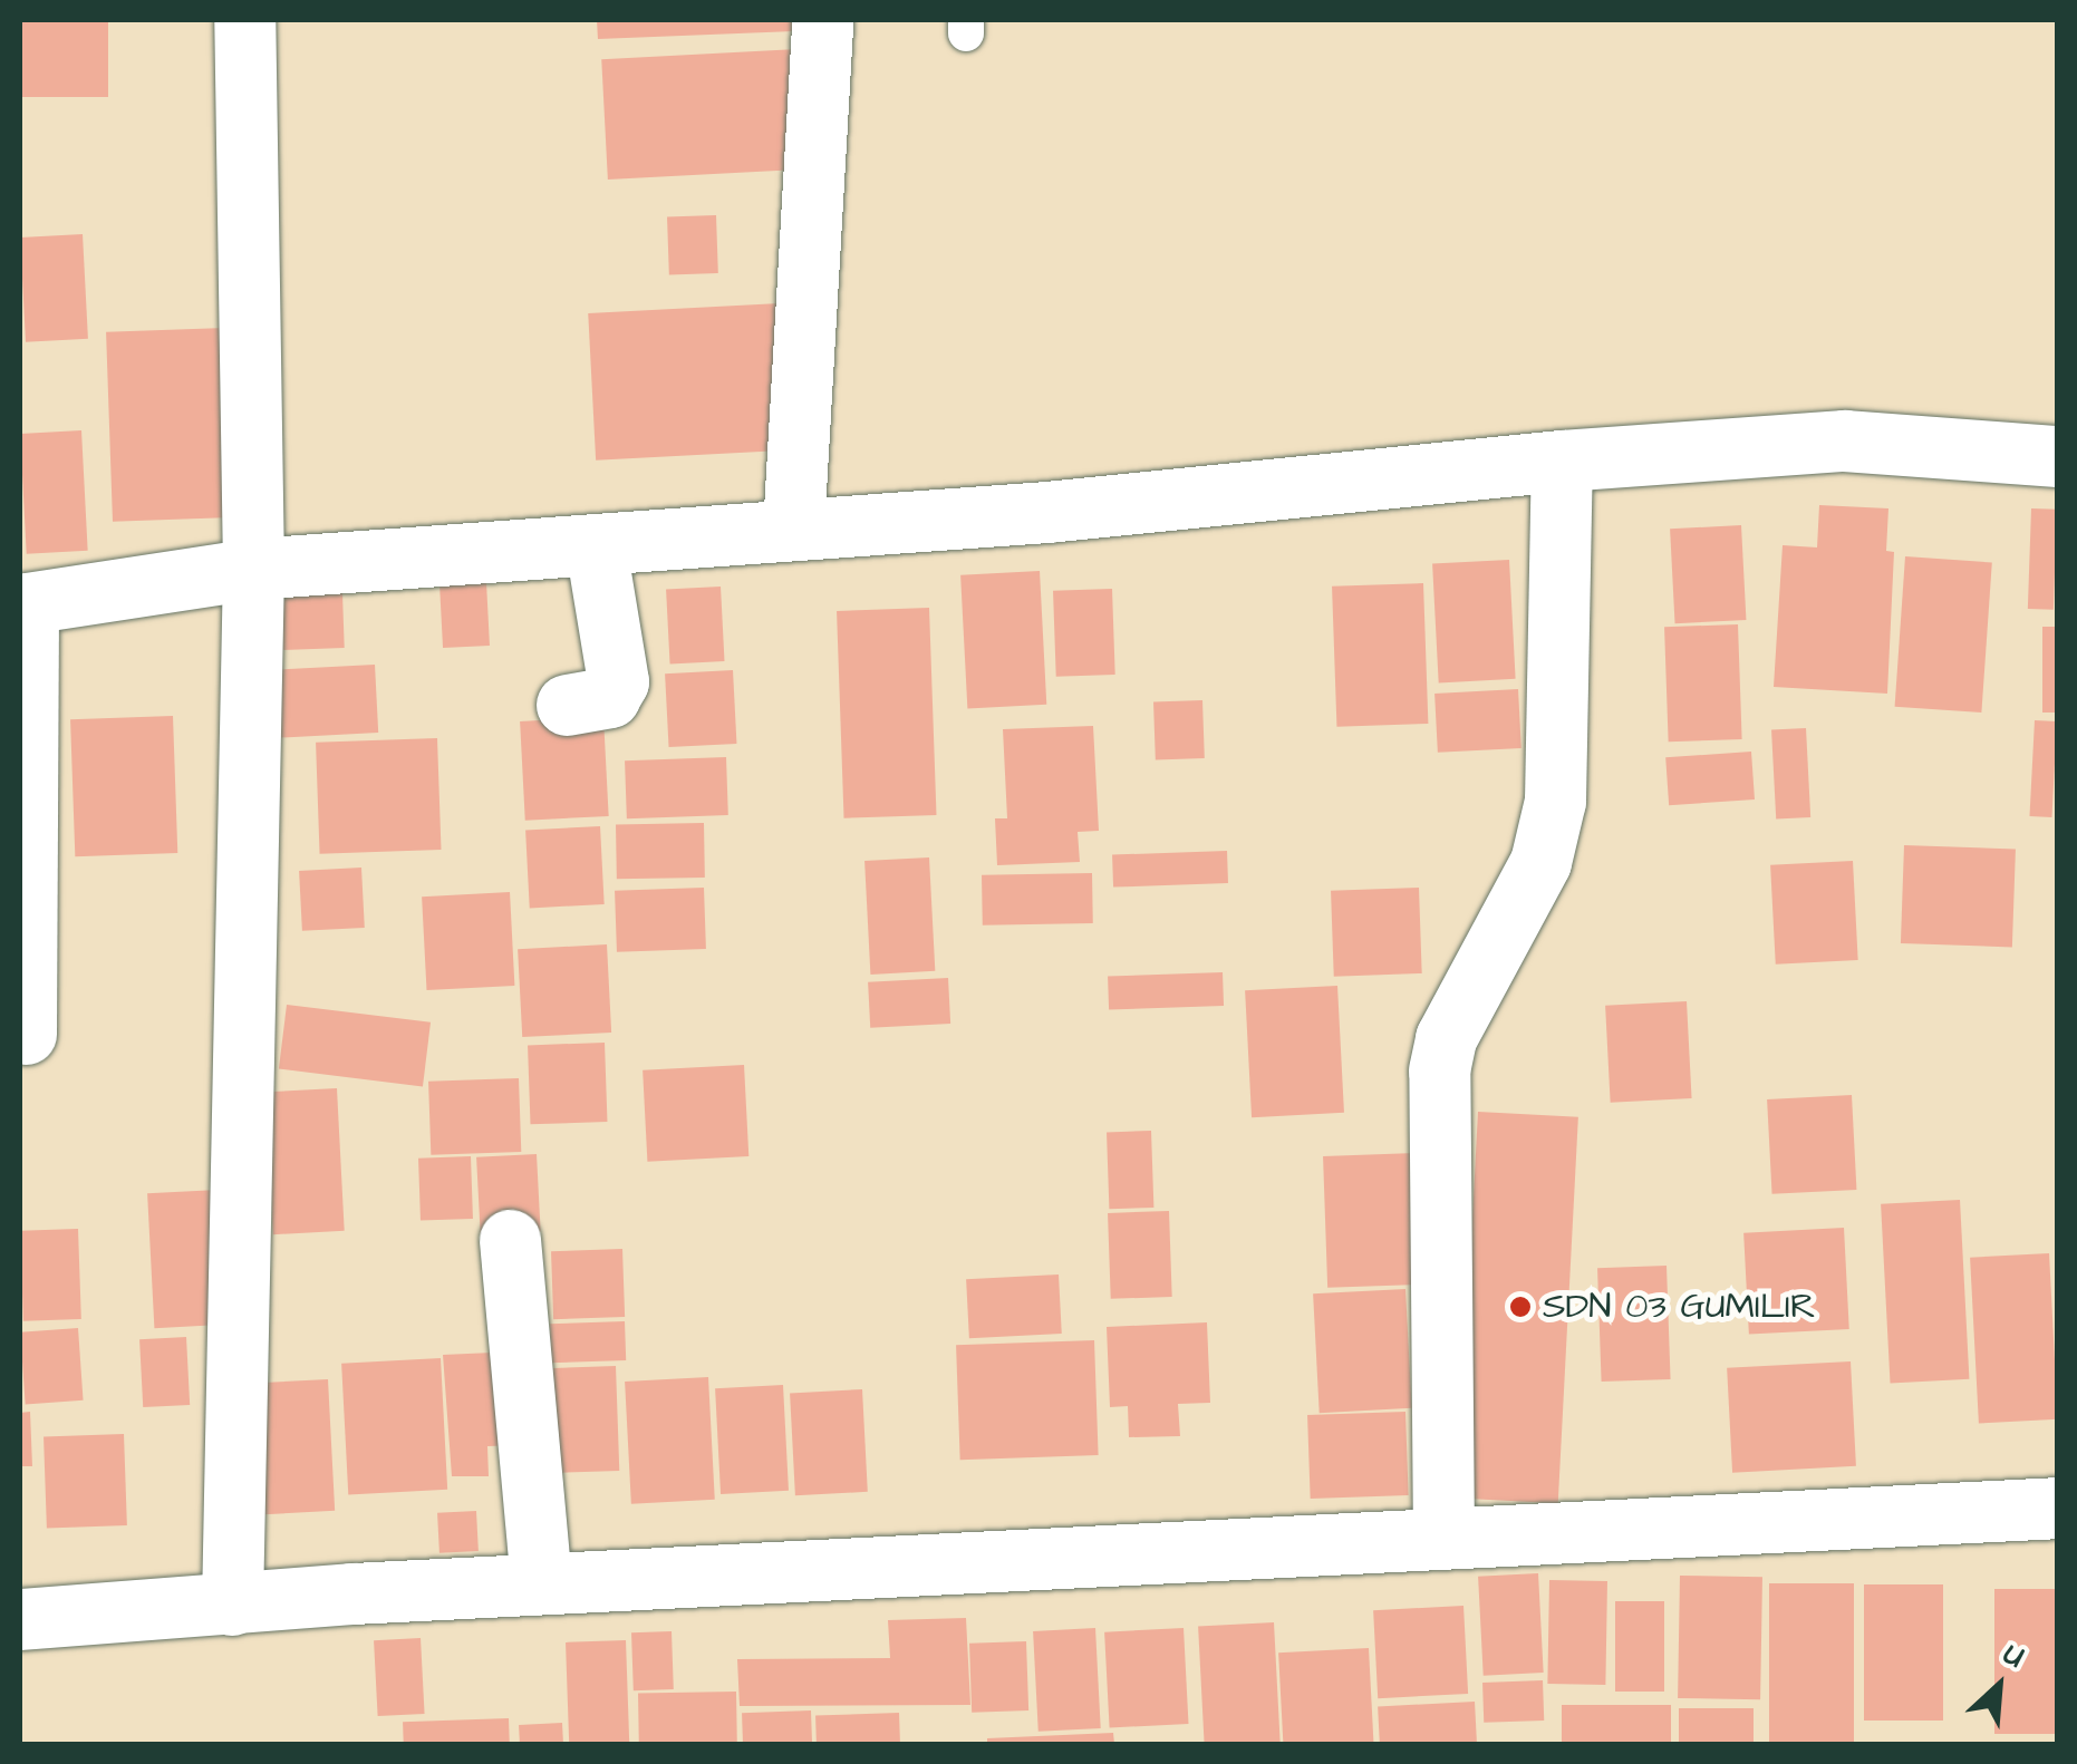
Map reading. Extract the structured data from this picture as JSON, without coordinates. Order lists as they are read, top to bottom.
{
  "places": ["SDN 03 GUMILIR"],
  "north": "top right"
}
